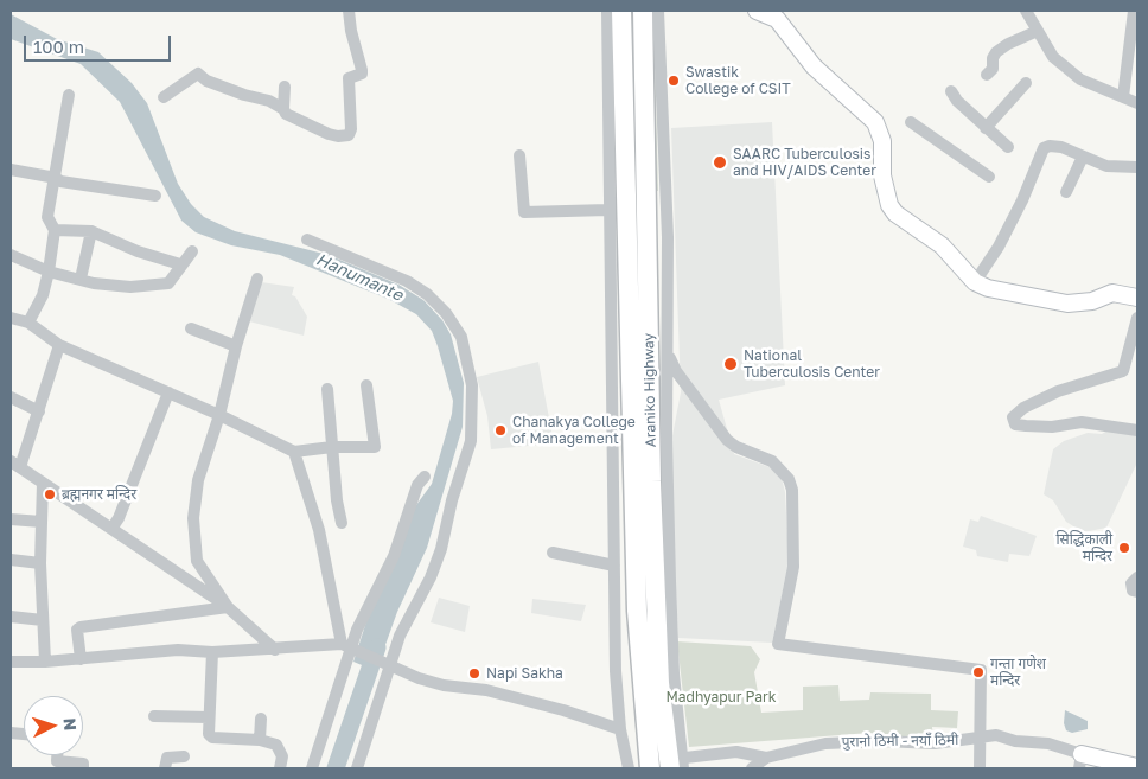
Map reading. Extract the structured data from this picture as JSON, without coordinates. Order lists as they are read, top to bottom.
{
  "streets": {
    "highway": ["Araniko Highway"],
    "main road": ["पुरानो ठिमी - नयाँ ठिमी"]
  },
  "crossings": [
    ["Araniko Highway", "पुरानो ठिमी - नयाँ ठिमी"]
  ],
  "water": ["Hanumante"],
  "parks": ["Madhyapur Park"],
  "places": [
    "Swastik College of CSIT",
    "SAARC Tuberculosis and HIV/AIDS Center",
    "National Tuberculosis Center",
    "Chanakya College of Management",
    "ब्रह्मनगर मन्दिर",
    "सिद्धिकाली मन्दिर",
    "गन्ता गणेश मन्दिर",
    "Napi Sakha"
  ],
  "scale_bar": "100 m",
  "north": "right"
}
